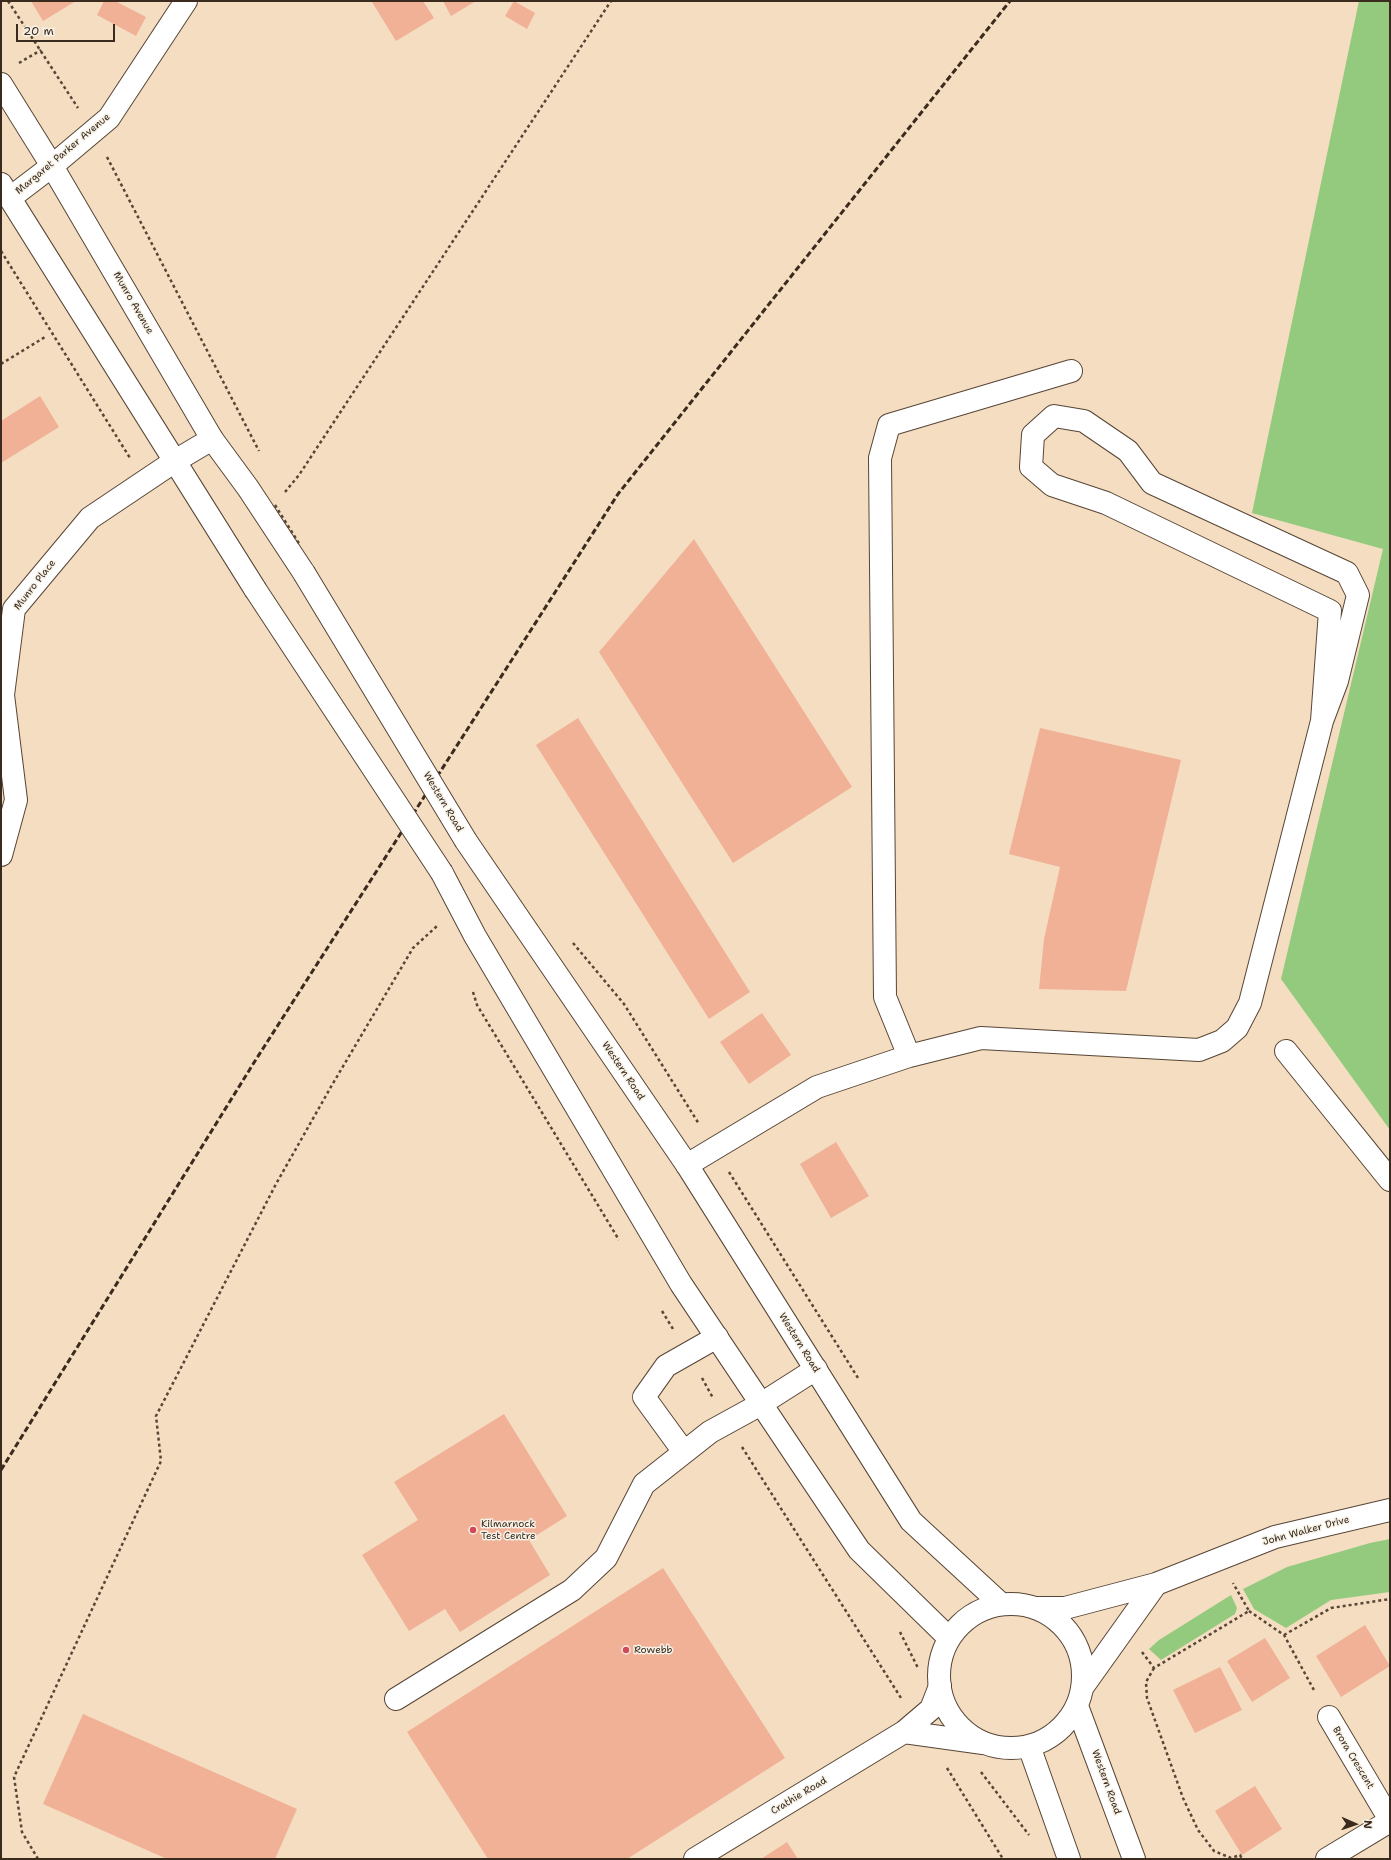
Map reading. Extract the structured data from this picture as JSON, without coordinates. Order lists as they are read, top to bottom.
{
  "streets": {
    "main road": [
      "Margaret Parker Avenue",
      "Munro Avenue",
      "Munro Place",
      "Western Road",
      "John Walker Drive",
      "Brora Crescent",
      "Crathie Road"
    ]
  },
  "crossings": [
    ["Margaret Parker Avenue", "Munro Avenue"],
    ["Munro Avenue", "Munro Place"],
    ["Munro Avenue", "Western Road"]
  ],
  "places": ["Kilmarnock Test Centre", "Rowebb"],
  "scale_bar": "20 m",
  "north": "right"
}
